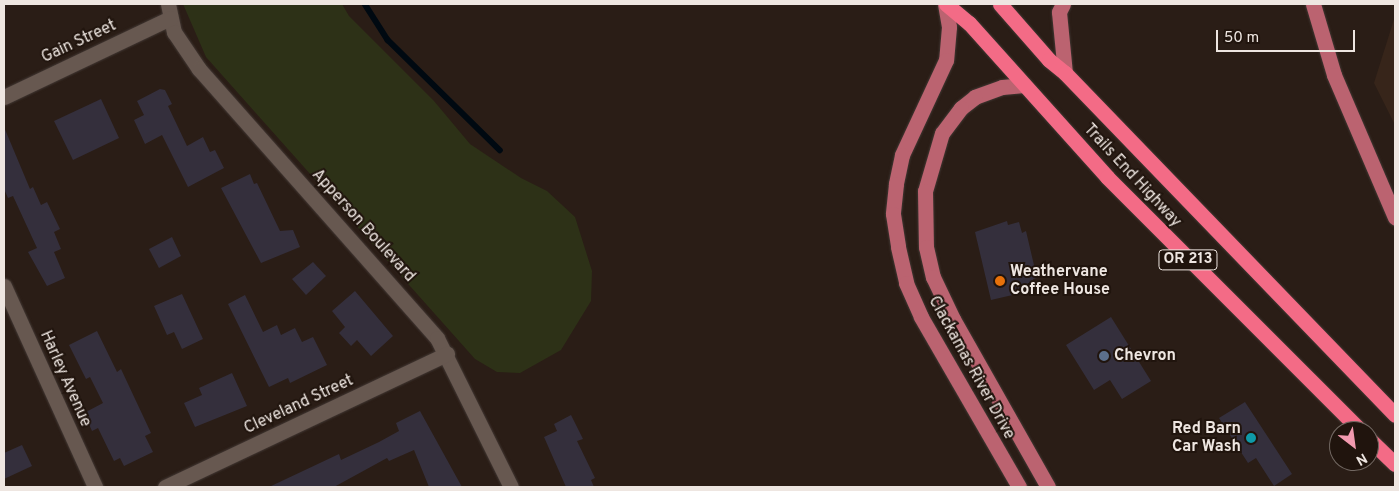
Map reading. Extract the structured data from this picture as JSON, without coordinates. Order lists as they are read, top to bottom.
{
  "streets": {
    "highway": ["Trails End Highway", "OR 213"],
    "main road": ["Clackamas River Drive"],
    "street": [
      "Gain Street",
      "Apperson Boulevard",
      "Harley Avenue",
      "Cleveland Street"
    ]
  },
  "crossings": [
    ["Gain Street", "Apperson Boulevard"],
    ["Trails End Highway", "Clackamas River Drive"],
    ["Apperson Boulevard", "Cleveland Street"]
  ],
  "places": ["Weathervane Coffee House", "Chevron", "Red Barn Car Wash"],
  "scale_bar": "50 m",
  "north": "bottom right"
}
